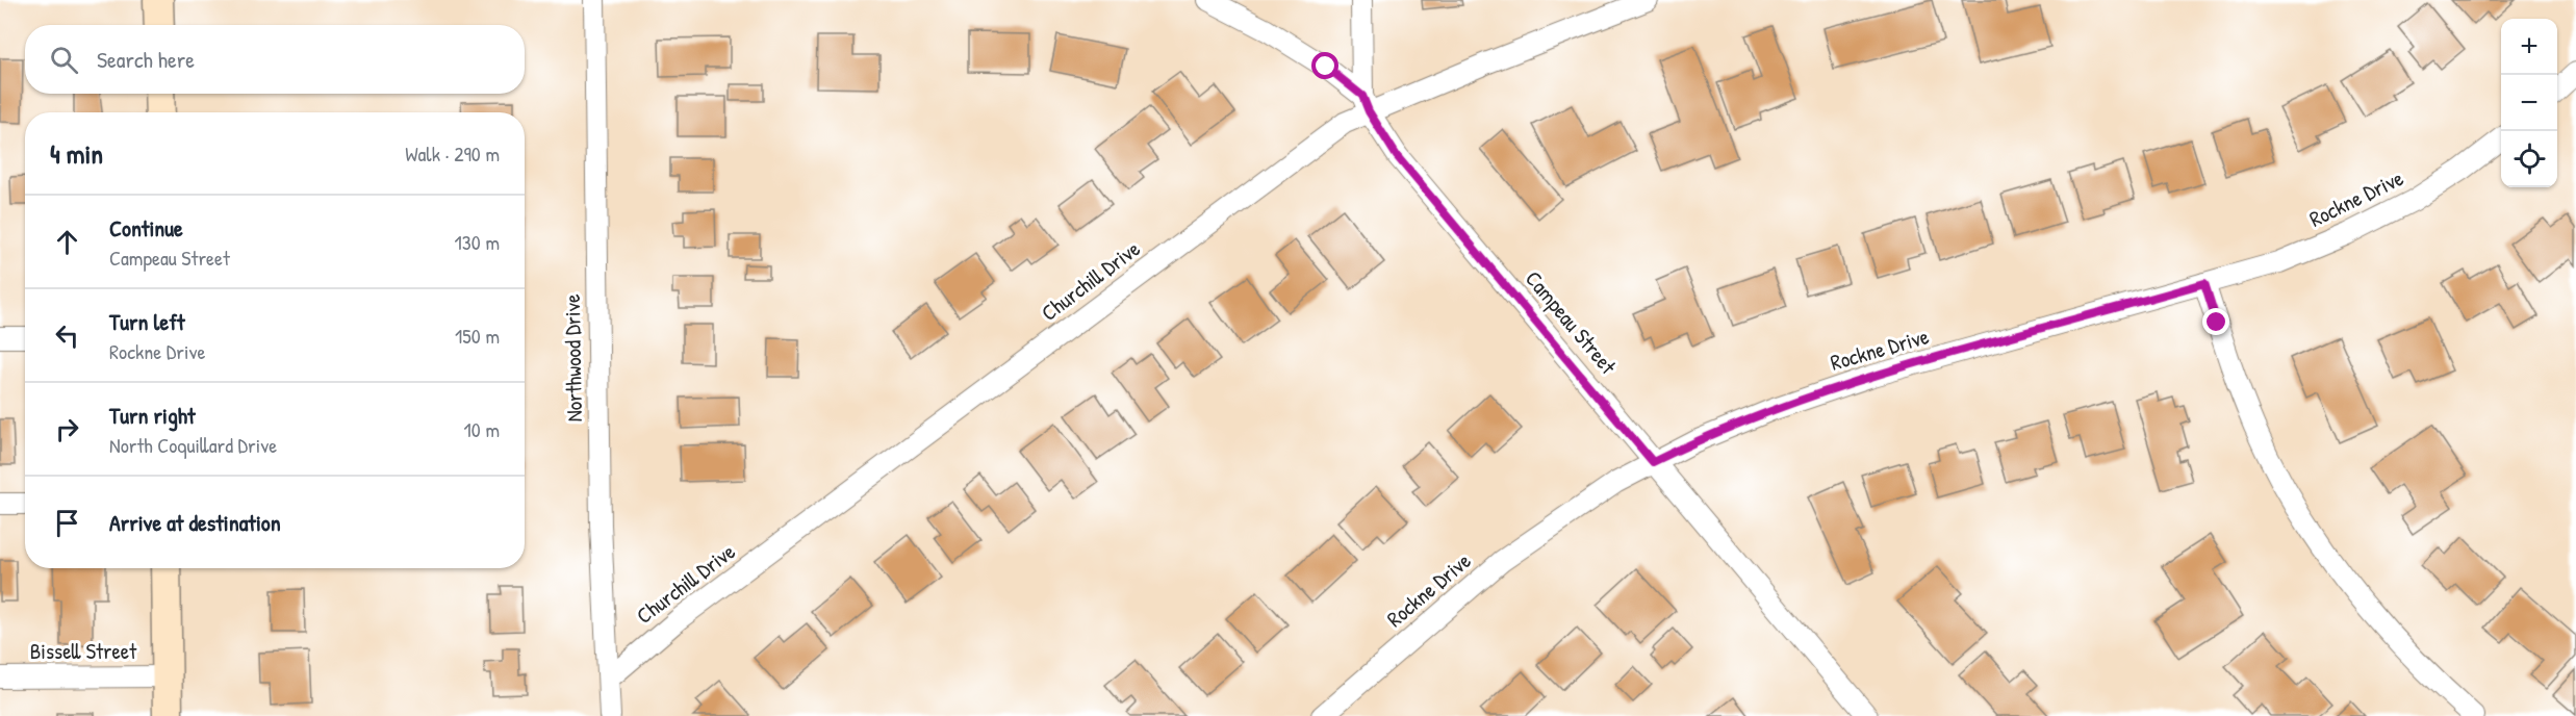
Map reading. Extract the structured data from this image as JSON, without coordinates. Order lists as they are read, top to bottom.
{
  "streets": {
    "street": [
      "Rockne Drive",
      "Churchill Drive",
      "Campeau Street",
      "Northwood Drive",
      "Bissell Street"
    ]
  },
  "crossings": [
    ["Rockne Drive", "Campeau Street"],
    ["Churchill Drive", "Campeau Street"],
    ["Churchill Drive", "Northwood Drive"]
  ],
  "page": {
    "map_buttons": ["+", "−"],
    "search": "Search here",
    "heading": ["4 min", "Walk · 290 m"],
    "list": [
      ["Continue", "Campeau Street", "130 m"],
      ["Turn left", "Rockne Drive", "150 m"],
      ["Turn right", "North Coquillard Drive", "10 m"],
      "Arrive at destination"
    ]
  }
}
